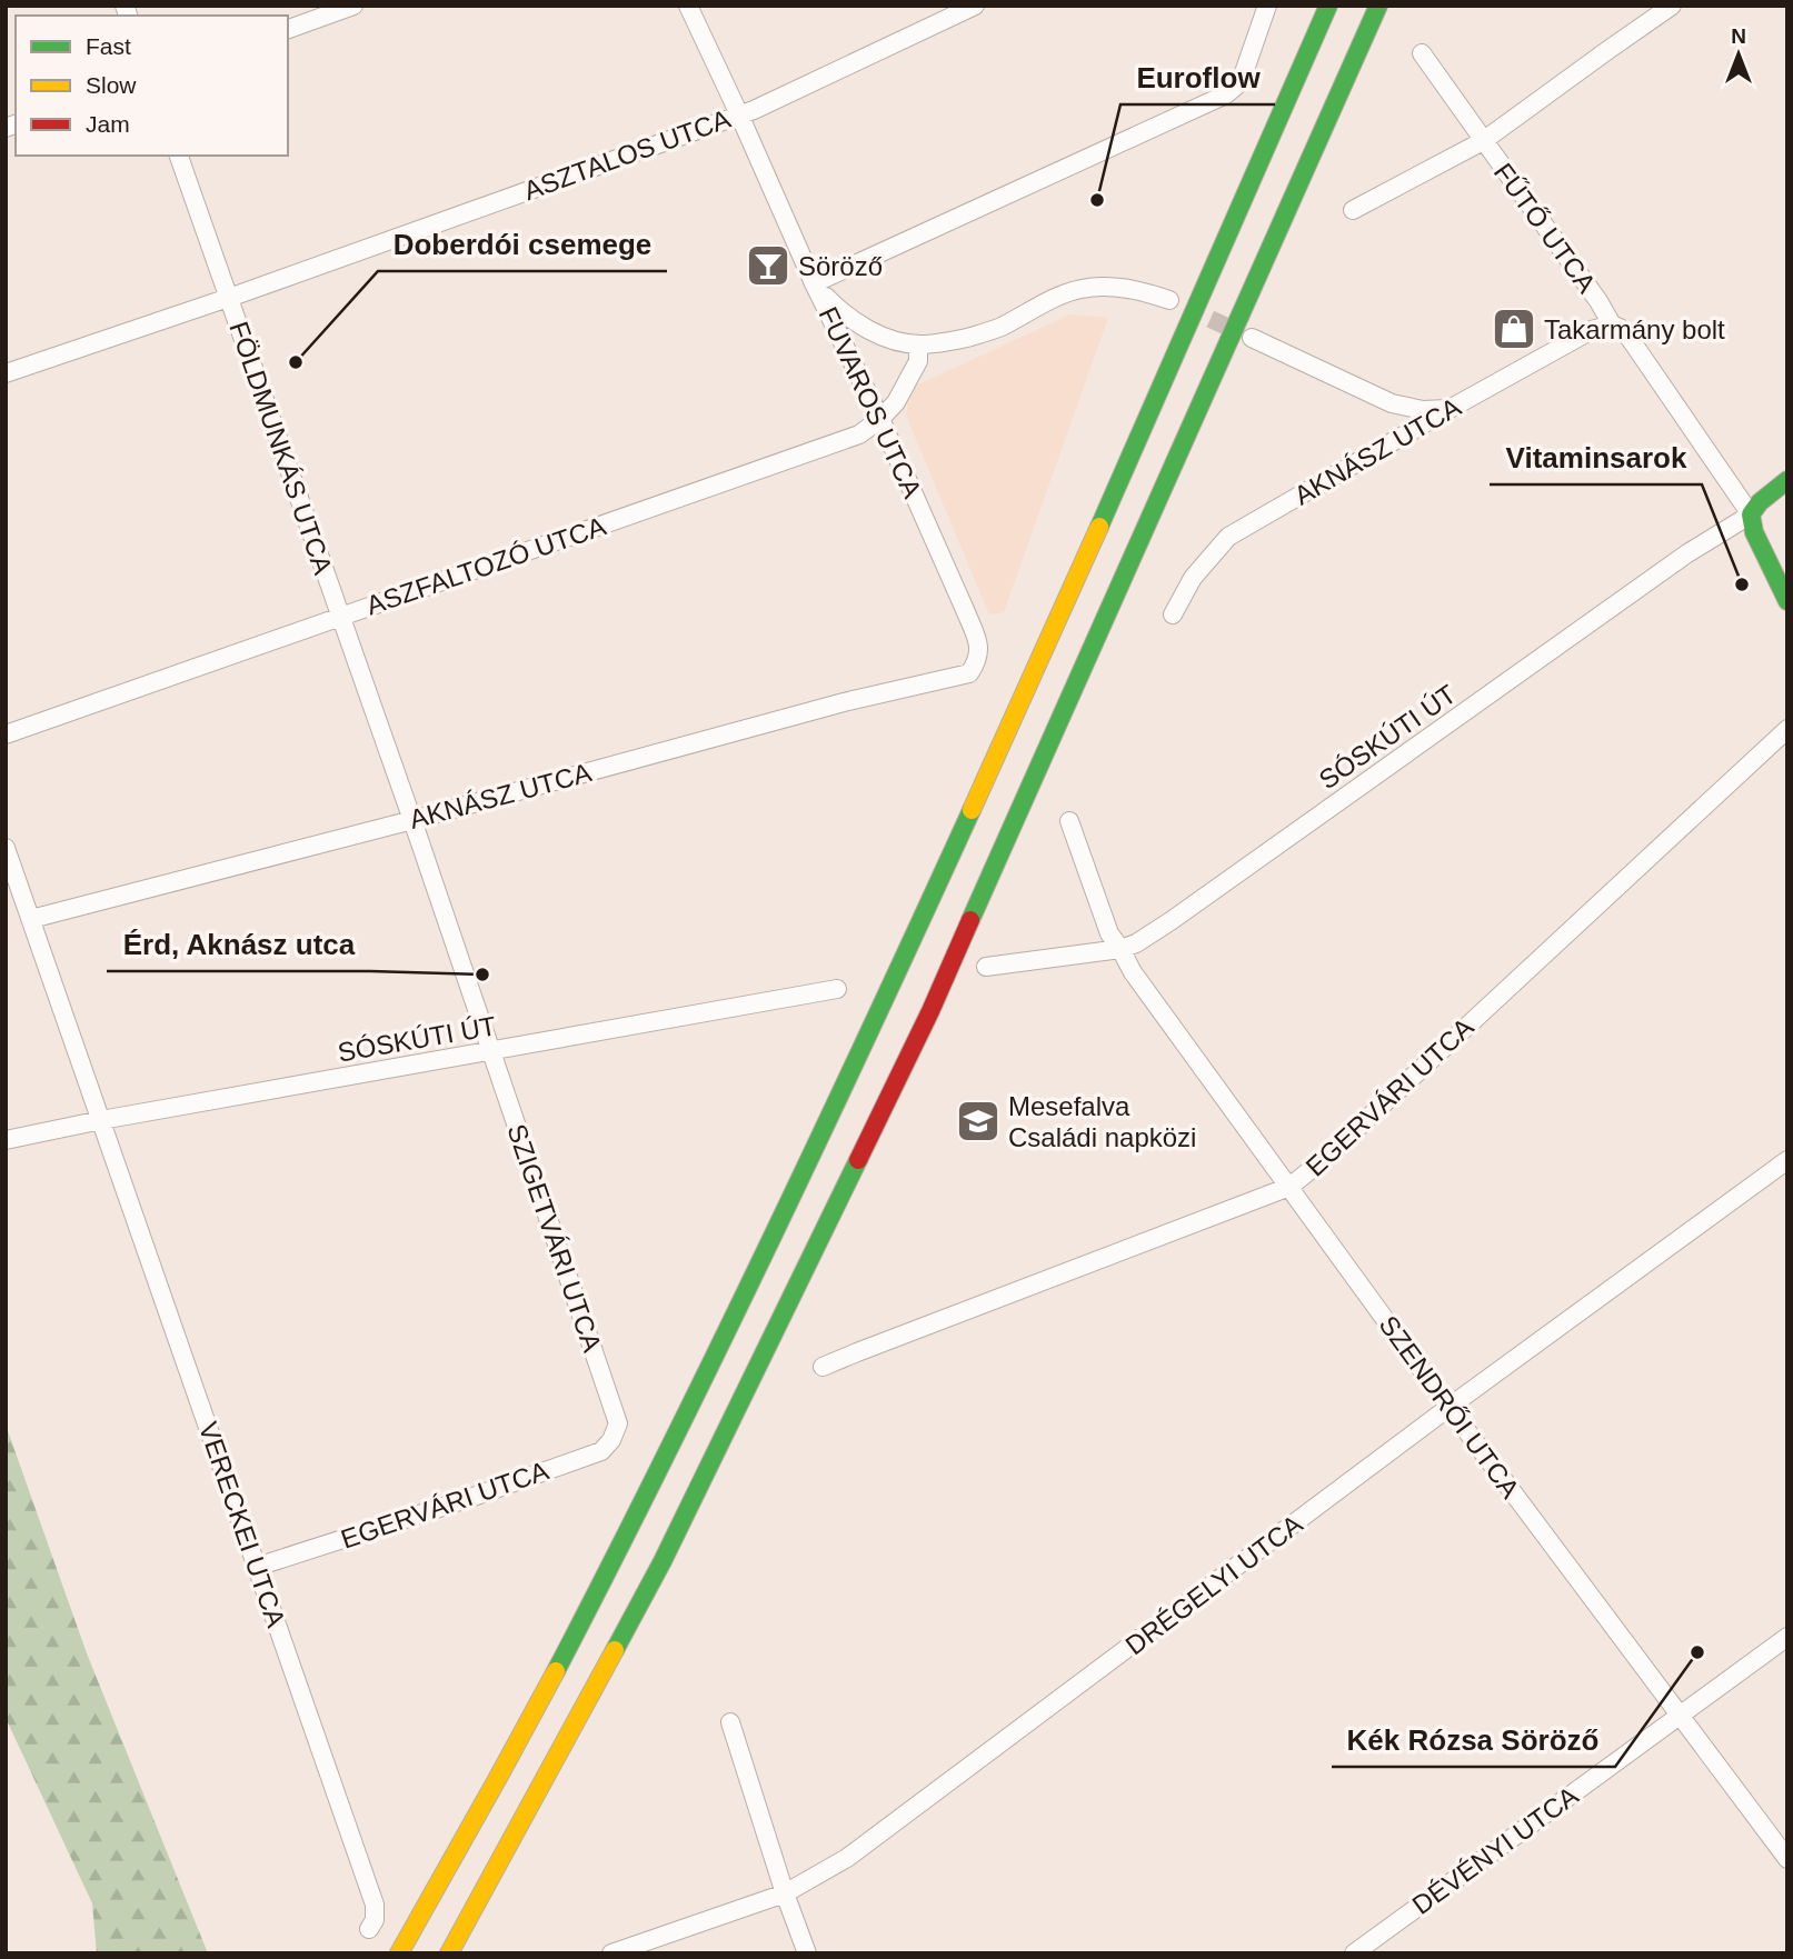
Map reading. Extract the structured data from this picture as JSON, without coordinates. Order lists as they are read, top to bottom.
{
  "streets": {
    "main road": ["SÓSKÚTI ÚT"],
    "street": [
      "ASZTALOS UTCA",
      "FŰTŐ UTCA",
      "FUVAROS UTCA",
      "FÖLDMUNKÁS UTCA",
      "AKNÁSZ UTCA",
      "ASZFALTOZÓ UTCA",
      "EGERVÁRI UTCA",
      "SZIGETVÁRI UTCA",
      "SZENDRŐI UTCA",
      "VERECKEI UTCA",
      "DRÉGELYI UTCA",
      "DÉVÉNYI UTCA"
    ]
  },
  "crossings": [
    ["ASZTALOS UTCA", "FUVAROS UTCA"],
    ["ASZTALOS UTCA", "FÖLDMUNKÁS UTCA"],
    ["FŰTŐ UTCA", "AKNÁSZ UTCA"],
    ["FŰTŐ UTCA", "SÓSKÚTI ÚT"],
    ["FUVAROS UTCA", "AKNÁSZ UTCA"],
    ["FUVAROS UTCA", "ASZFALTOZÓ UTCA"],
    ["FÖLDMUNKÁS UTCA", "AKNÁSZ UTCA"],
    ["FÖLDMUNKÁS UTCA", "ASZFALTOZÓ UTCA"],
    ["FÖLDMUNKÁS UTCA", "SÓSKÚTI ÚT"],
    ["FÖLDMUNKÁS UTCA", "SZIGETVÁRI UTCA"],
    ["AKNÁSZ UTCA", "VERECKEI UTCA"],
    ["SÓSKÚTI ÚT", "SZIGETVÁRI UTCA"],
    ["SÓSKÚTI ÚT", "SZENDRŐI UTCA"],
    ["SÓSKÚTI ÚT", "VERECKEI UTCA"],
    ["EGERVÁRI UTCA", "SZIGETVÁRI UTCA"],
    ["EGERVÁRI UTCA", "SZENDRŐI UTCA"],
    ["EGERVÁRI UTCA", "VERECKEI UTCA"],
    ["SZENDRŐI UTCA", "DRÉGELYI UTCA"],
    ["SZENDRŐI UTCA", "DÉVÉNYI UTCA"]
  ],
  "places": {
    "other": [
      "Euroflow",
      "Doberdói csemege",
      "Vitaminsarok",
      "Érd, Aknász utca",
      "Kék Rózsa Söröző"
    ],
    "bar": ["Söröző"],
    "shop": ["Takarmány bolt"],
    "school or university": ["Mesefalva Családi napközi"]
  },
  "legend": ["Fast", "Slow", "Jam"],
  "north": "top"
}
